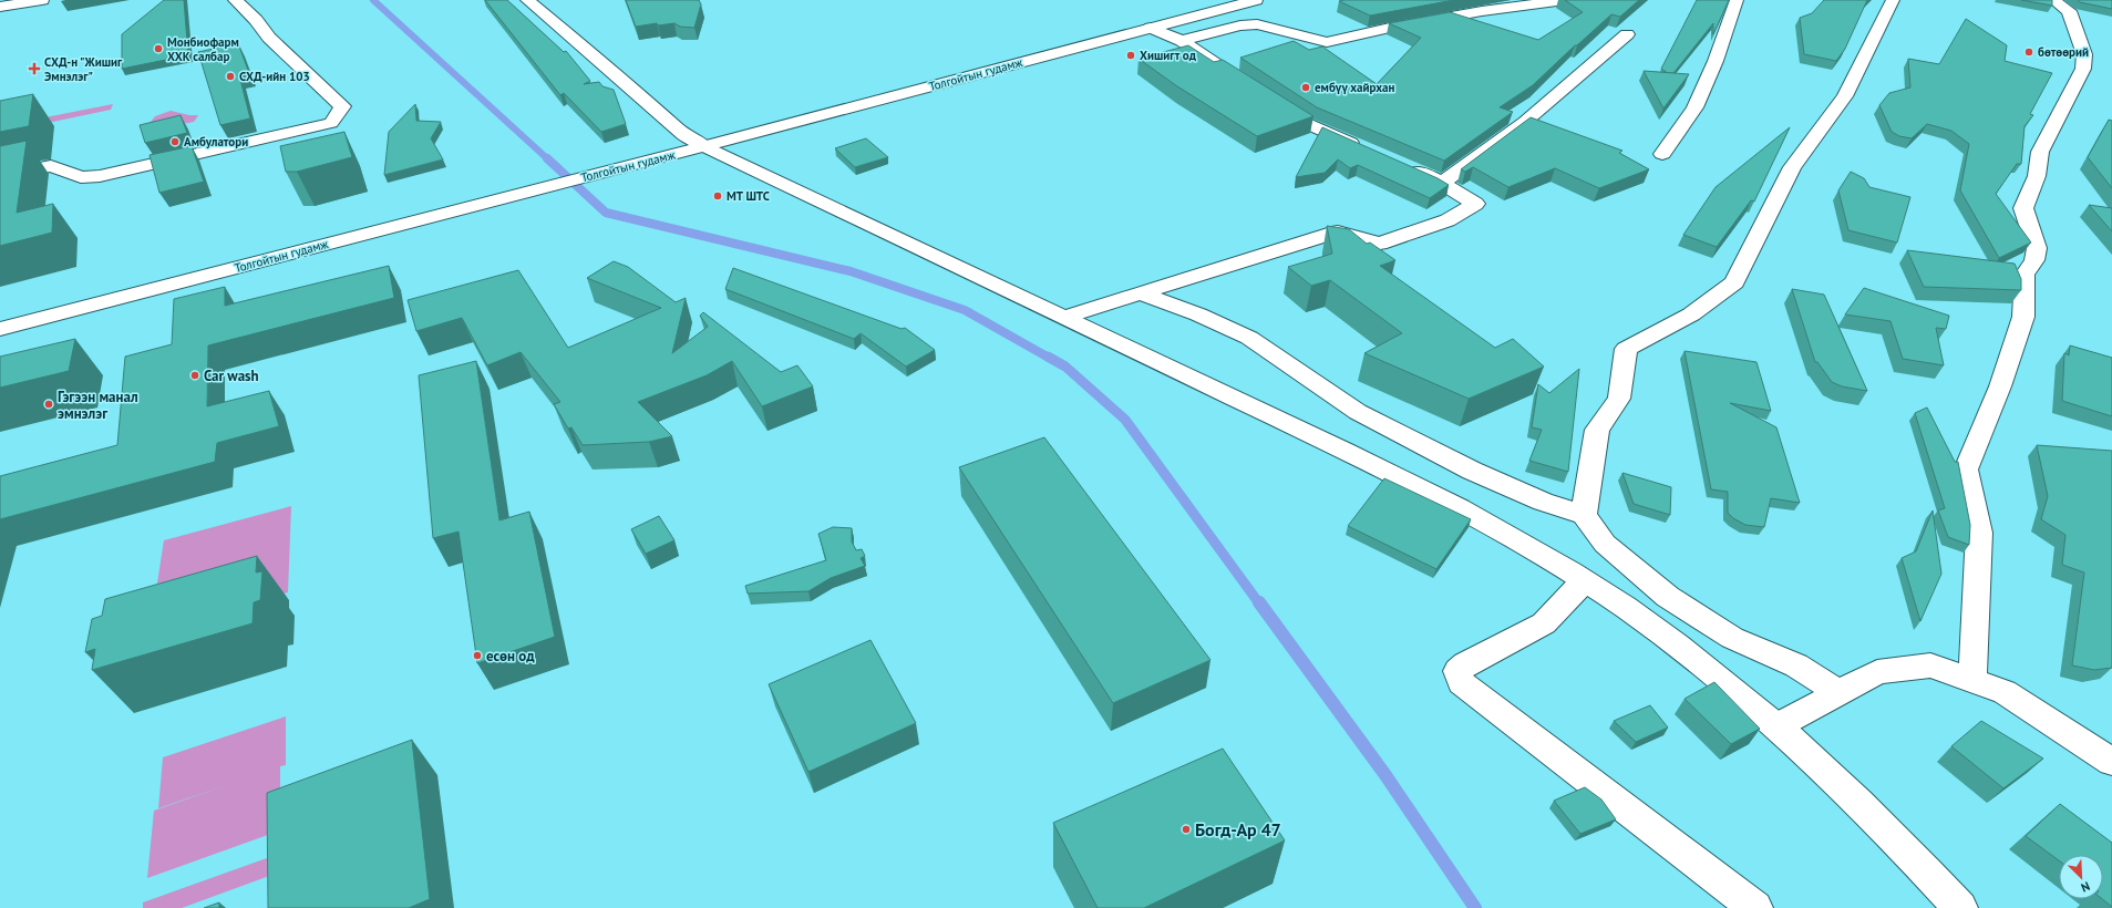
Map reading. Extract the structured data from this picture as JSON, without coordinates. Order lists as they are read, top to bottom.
{
  "streets": {
    "street": ["Толгойтын гудамж"]
  },
  "places": {
    "other": [
      "Монбиофарм ХХК салбар",
      "бөтөөрий",
      "Хишигт од",
      "СХД-ийн 103",
      "ембүү хайрхан",
      "Амбулатори",
      "MТ ШТС",
      "Car wash",
      "Гэгээн манал эмнэлэг",
      "есөн од",
      "Богд-Ар 47"
    ],
    "health": ["СХД-н \"Жишиг Эмнэлэг\""]
  },
  "north": "bottom right"
}
